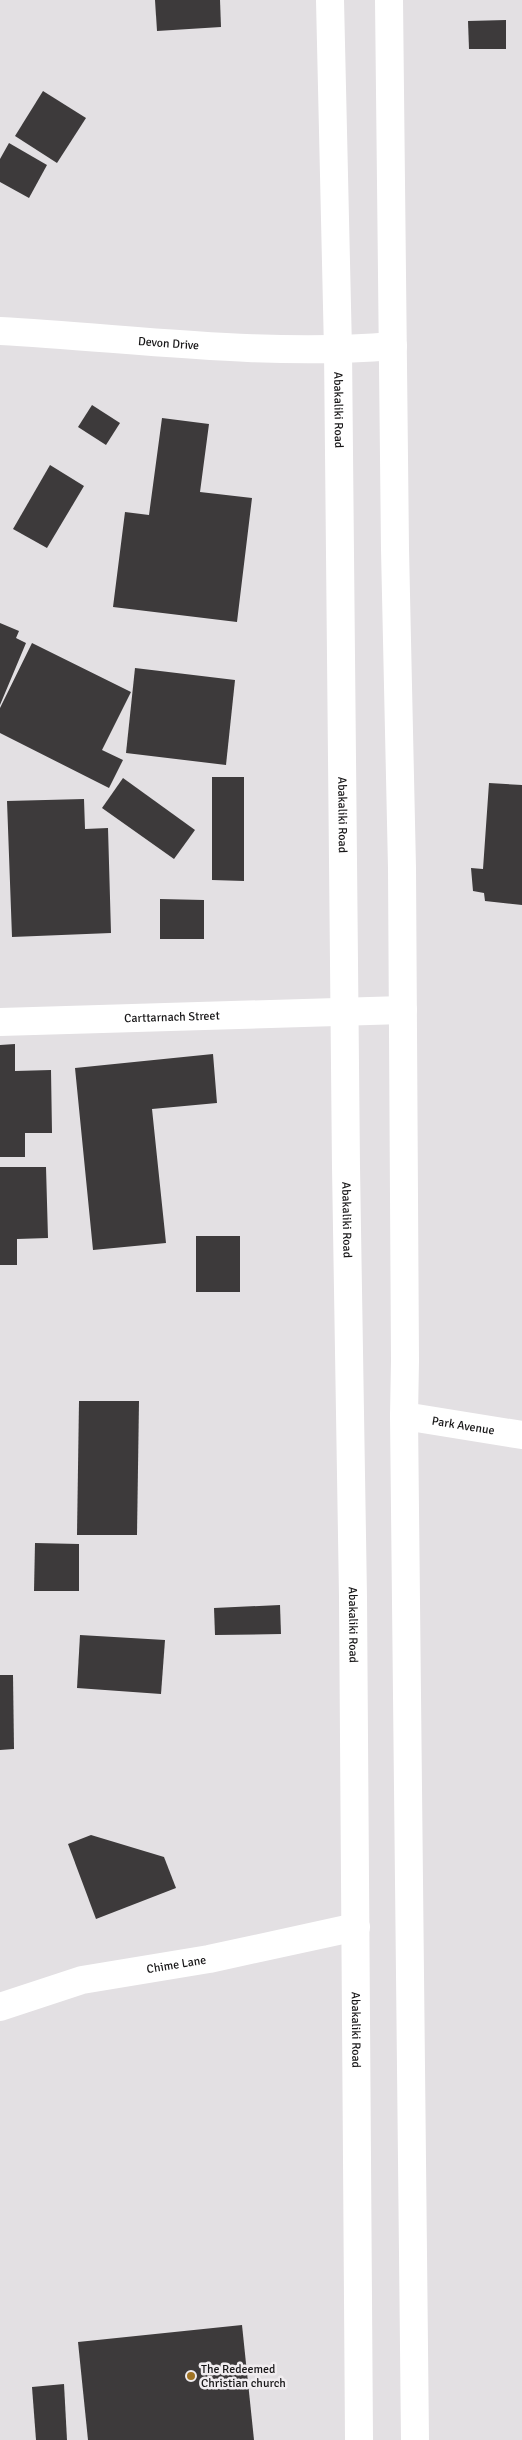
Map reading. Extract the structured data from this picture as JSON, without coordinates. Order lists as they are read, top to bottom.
{
  "streets": {
    "main road": [
      "Devon Drive",
      "Abakaliki Road",
      "Carttarnach Street",
      "Park Avenue",
      "Chime Lane"
    ]
  },
  "crossings": [
    ["Devon Drive", "Abakaliki Road"],
    ["Abakaliki Road", "Carttarnach Street"],
    ["Abakaliki Road", "Chime Lane"]
  ],
  "places": ["The Redeemed Christian church"]
}
